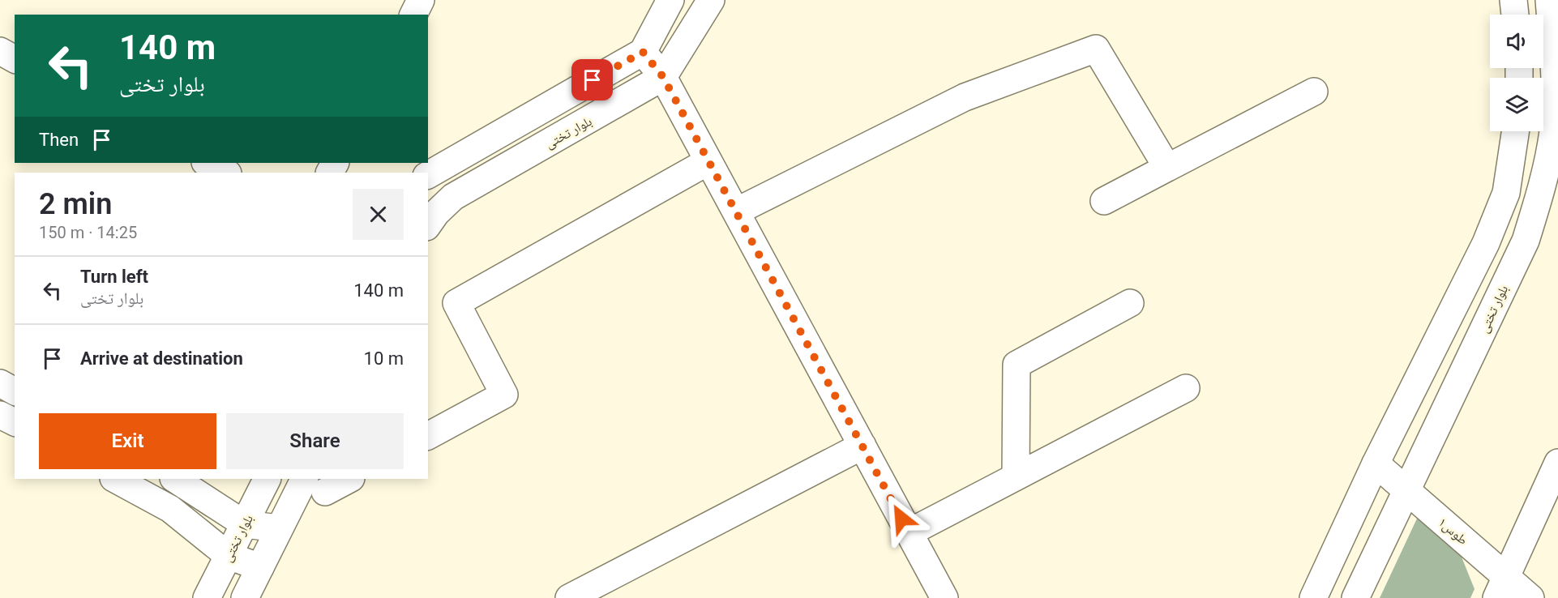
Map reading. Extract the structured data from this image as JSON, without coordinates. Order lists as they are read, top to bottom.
{
  "streets": {
    "street": ["بلوار تختی", "طوس۱"]
  },
  "crossings": [
    ["بلوار تختی", "طوس۱"]
  ],
  "page": {
    "turn": ["140 m", "بلوار تختی"],
    "then": "Then",
    "heading": ["2 min", "150 m · 14:25"],
    "list": [
      {
        "name": "Turn left",
        "note": "بلوار تختی",
        "value": "140 m"
      },
      {
        "name": "Arrive at destination",
        "value": "10 m"
      }
    ],
    "buttons": ["Exit", "Share"]
  }
}
